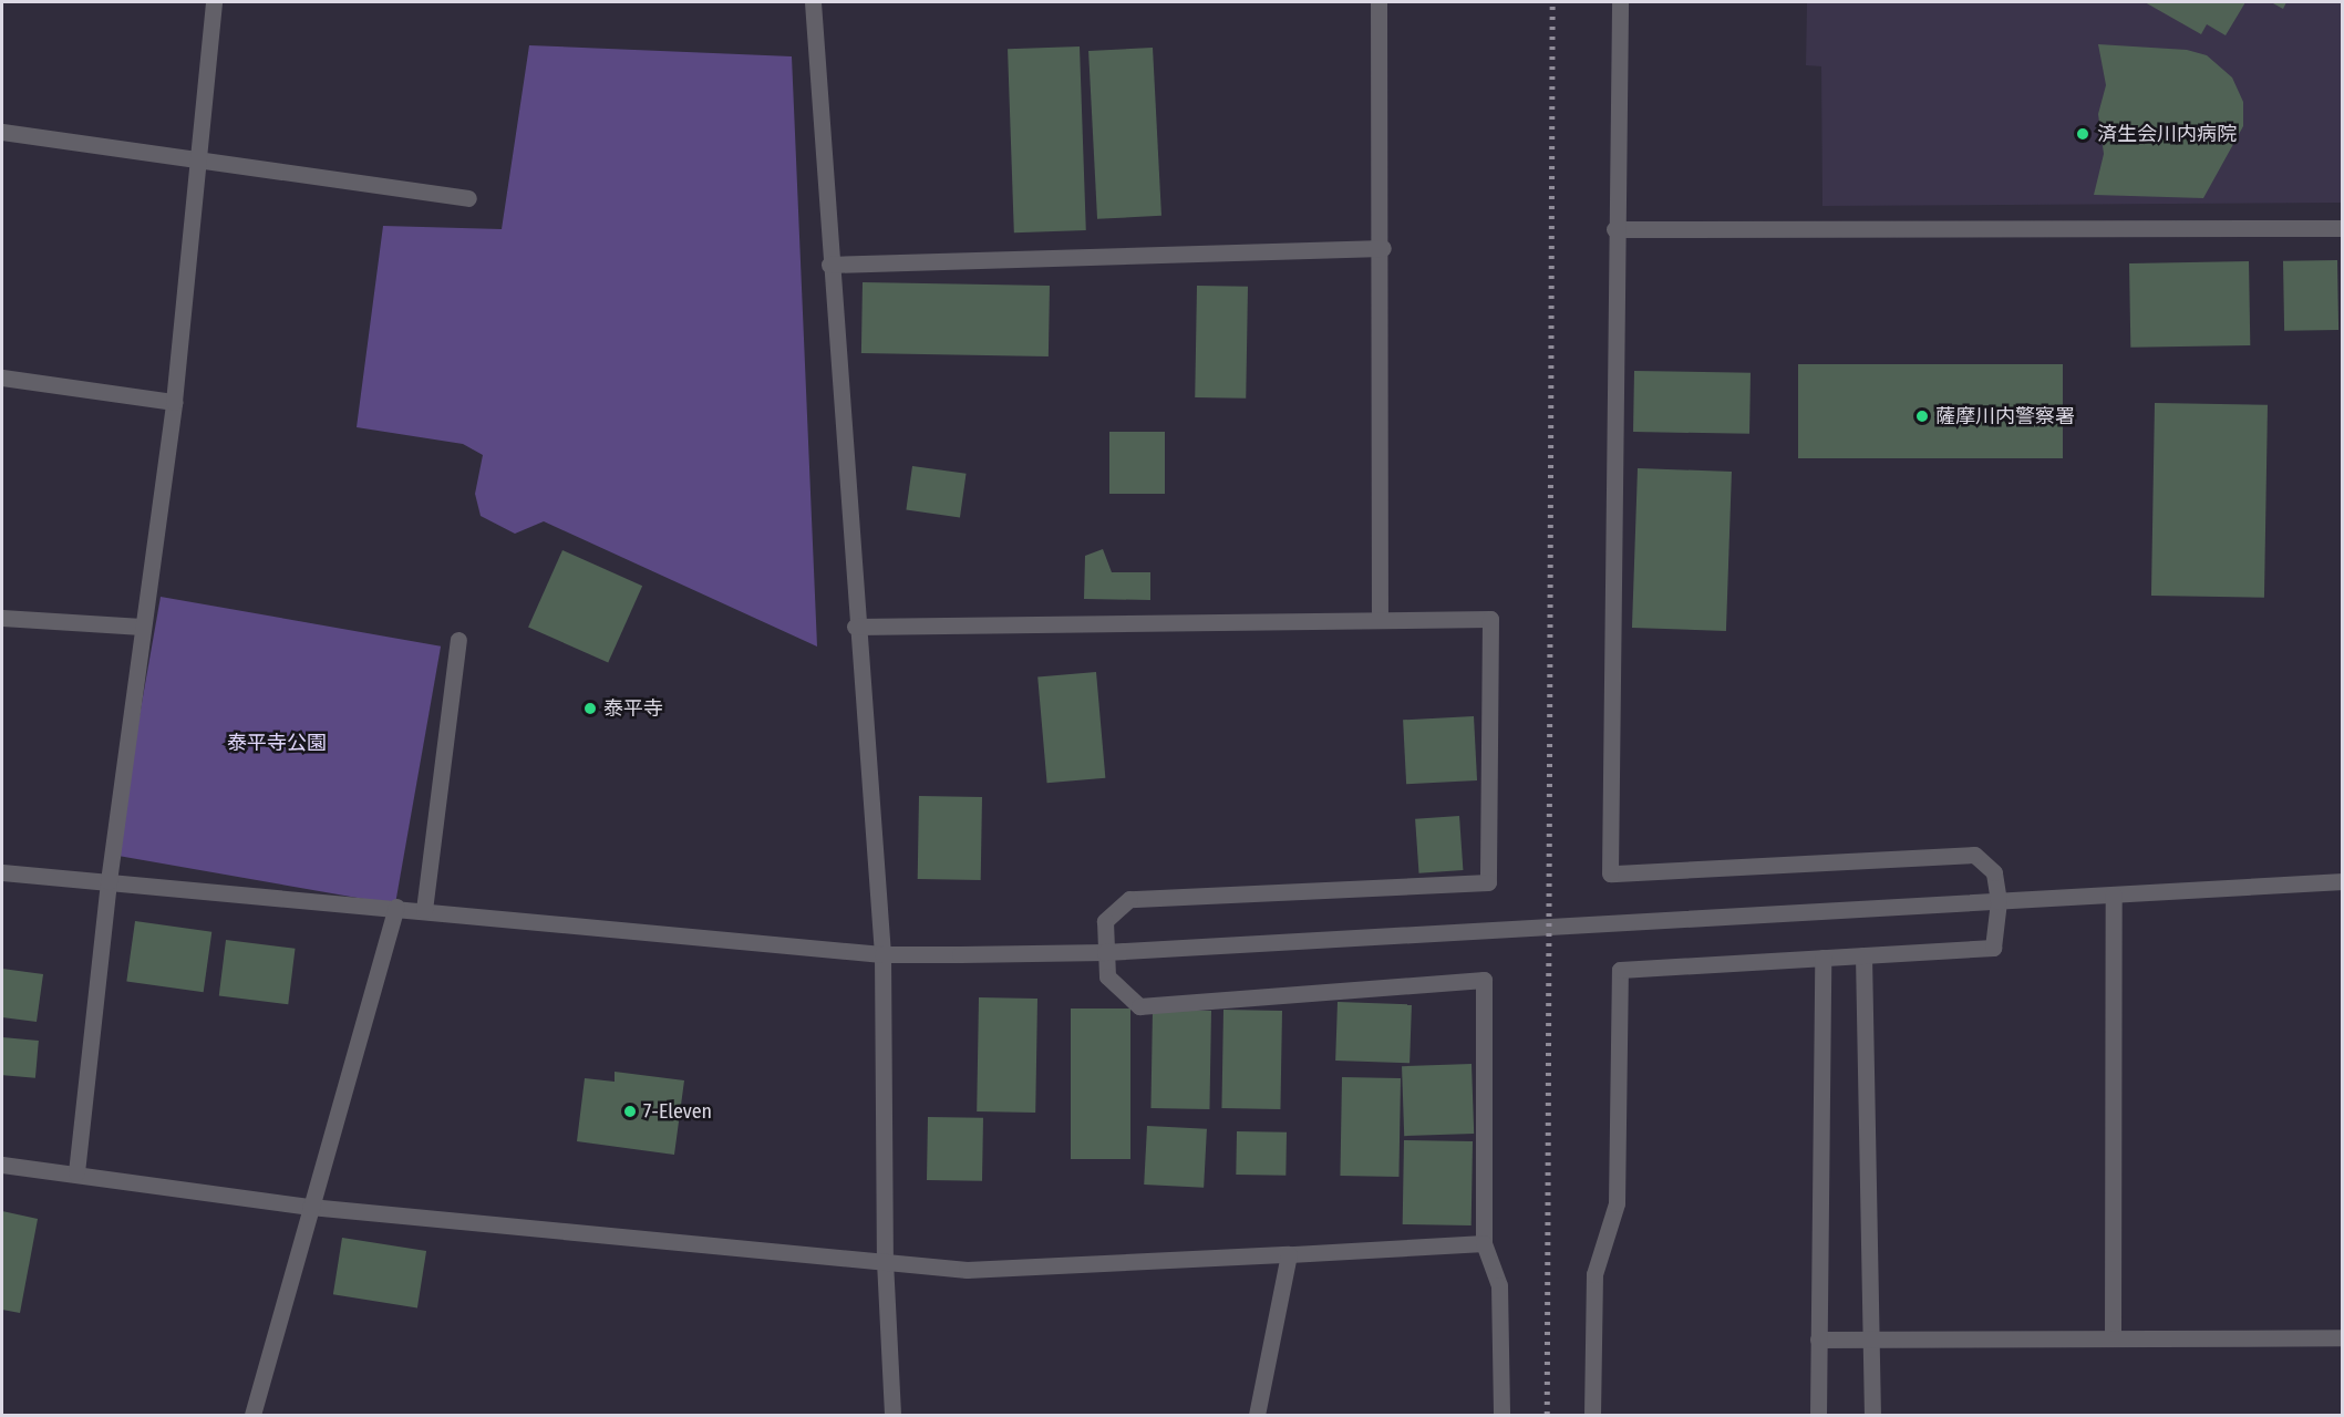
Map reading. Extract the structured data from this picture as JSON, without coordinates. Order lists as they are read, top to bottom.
{
  "parks": ["泰平寺公園"],
  "places": [
    "済生会川内病院",
    "薩摩川内警察署",
    "泰平寺",
    "7-Eleven"
  ]
}
